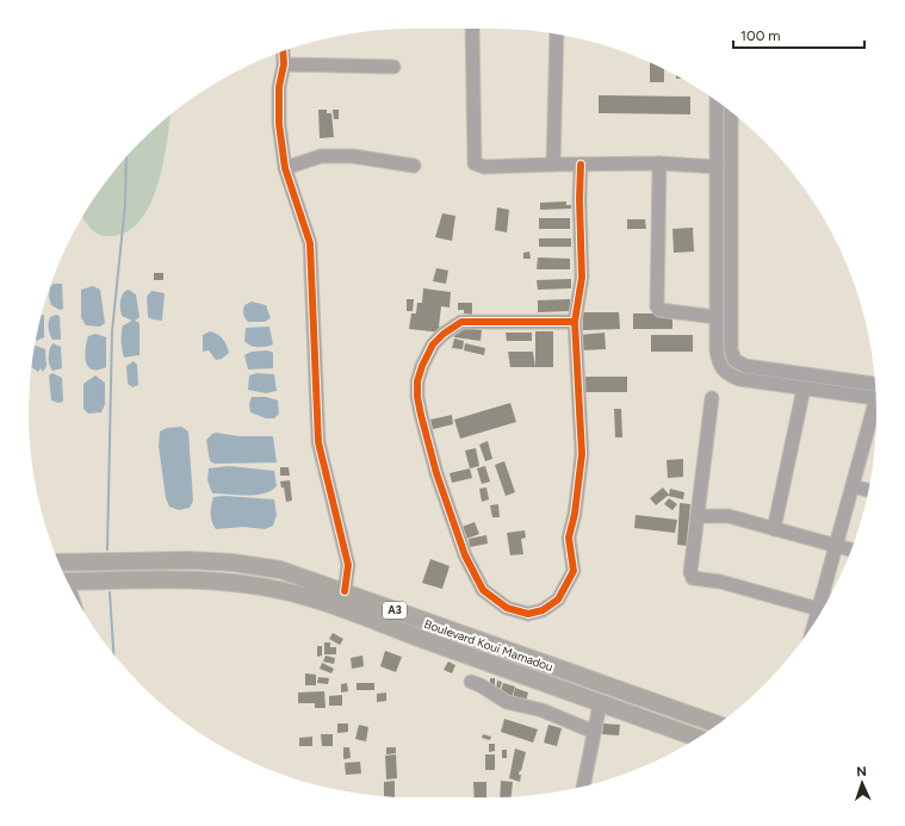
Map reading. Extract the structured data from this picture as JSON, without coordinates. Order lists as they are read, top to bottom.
{
  "streets": {
    "main road": ["A3", "Boulevard Koui Mamadou"]
  },
  "scale_bar": "100 m",
  "north": "top"
}
